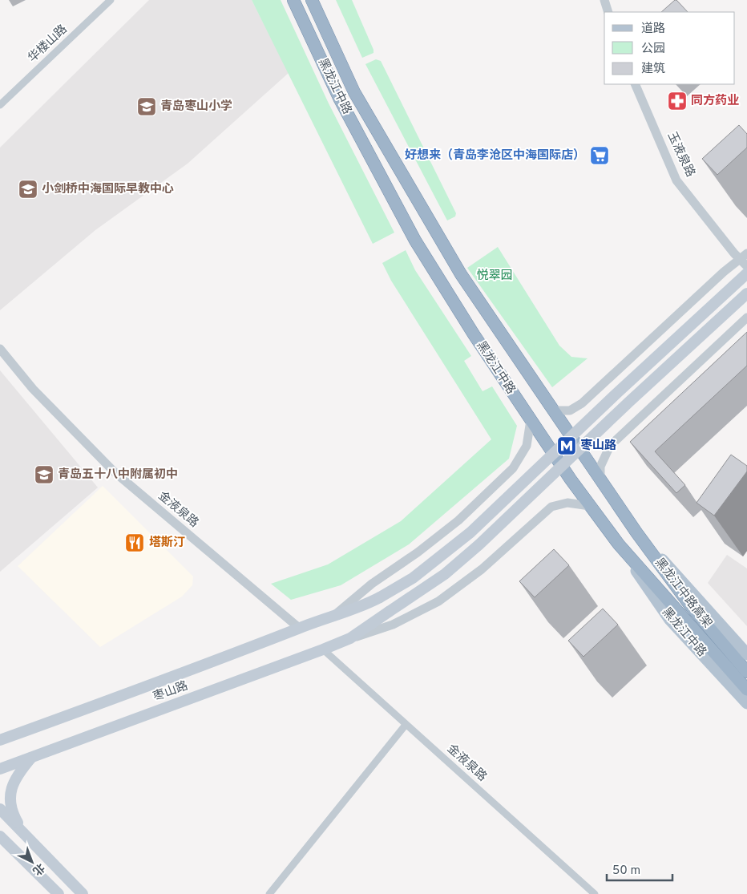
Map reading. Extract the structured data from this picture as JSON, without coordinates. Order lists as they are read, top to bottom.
{
  "streets": {
    "highway": ["黑龙江中路", "黑龙江中路高架"],
    "main road": ["枣山路"],
    "street": ["华楼山路", "玉液泉路", "金液泉路"]
  },
  "crossings": [
    ["黑龙江中路", "黑龙江中路高架"],
    ["黑龙江中路", "枣山路"],
    ["金液泉路", "枣山路"]
  ],
  "parks": ["悦翠园"],
  "places": {
    "pharmacy": ["同方药业"],
    "school or university": ["青岛枣山小学", "小剑桥中海国际早教中心", "青岛五十八中附属初中"],
    "supermarket": ["好想来（青岛李沧区中海国际店）"],
    "metro station": ["枣山路"],
    "restaurant": ["塔斯汀"]
  },
  "legend": ["道路", "公园", "建筑"],
  "scale_bar": "50 m",
  "north": "bottom right"
}
